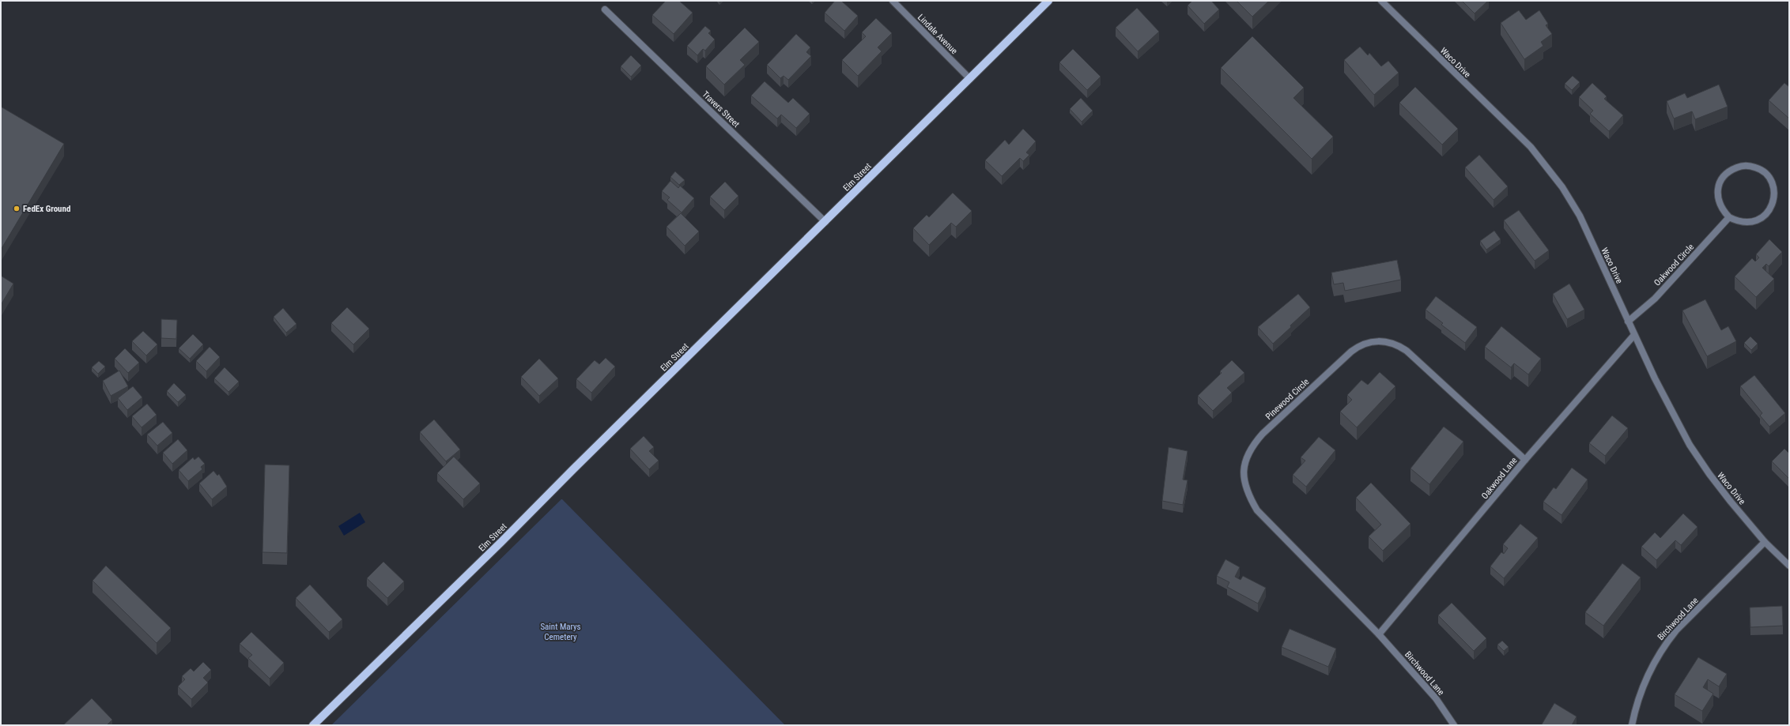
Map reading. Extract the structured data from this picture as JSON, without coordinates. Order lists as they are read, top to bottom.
{
  "streets": {
    "main road": ["Elm Street"],
    "street": [
      "Lindale Avenue",
      "Waco Drive",
      "Travers Street",
      "Oakwood Circle",
      "Pinewood Circle",
      "Oakwood Lane",
      "Birchwood Lane"
    ]
  },
  "crossings": [
    ["Lindale Avenue", "Elm Street"],
    ["Waco Drive", "Oakwood Circle"],
    ["Waco Drive", "Oakwood Lane"],
    ["Waco Drive", "Birchwood Lane"],
    ["Travers Street", "Elm Street"],
    ["Pinewood Circle", "Oakwood Lane"],
    ["Pinewood Circle", "Birchwood Lane"],
    ["Oakwood Lane", "Birchwood Lane"]
  ],
  "parks": ["Saint Marys Cemetery"],
  "places": ["FedEx Ground"]
}
